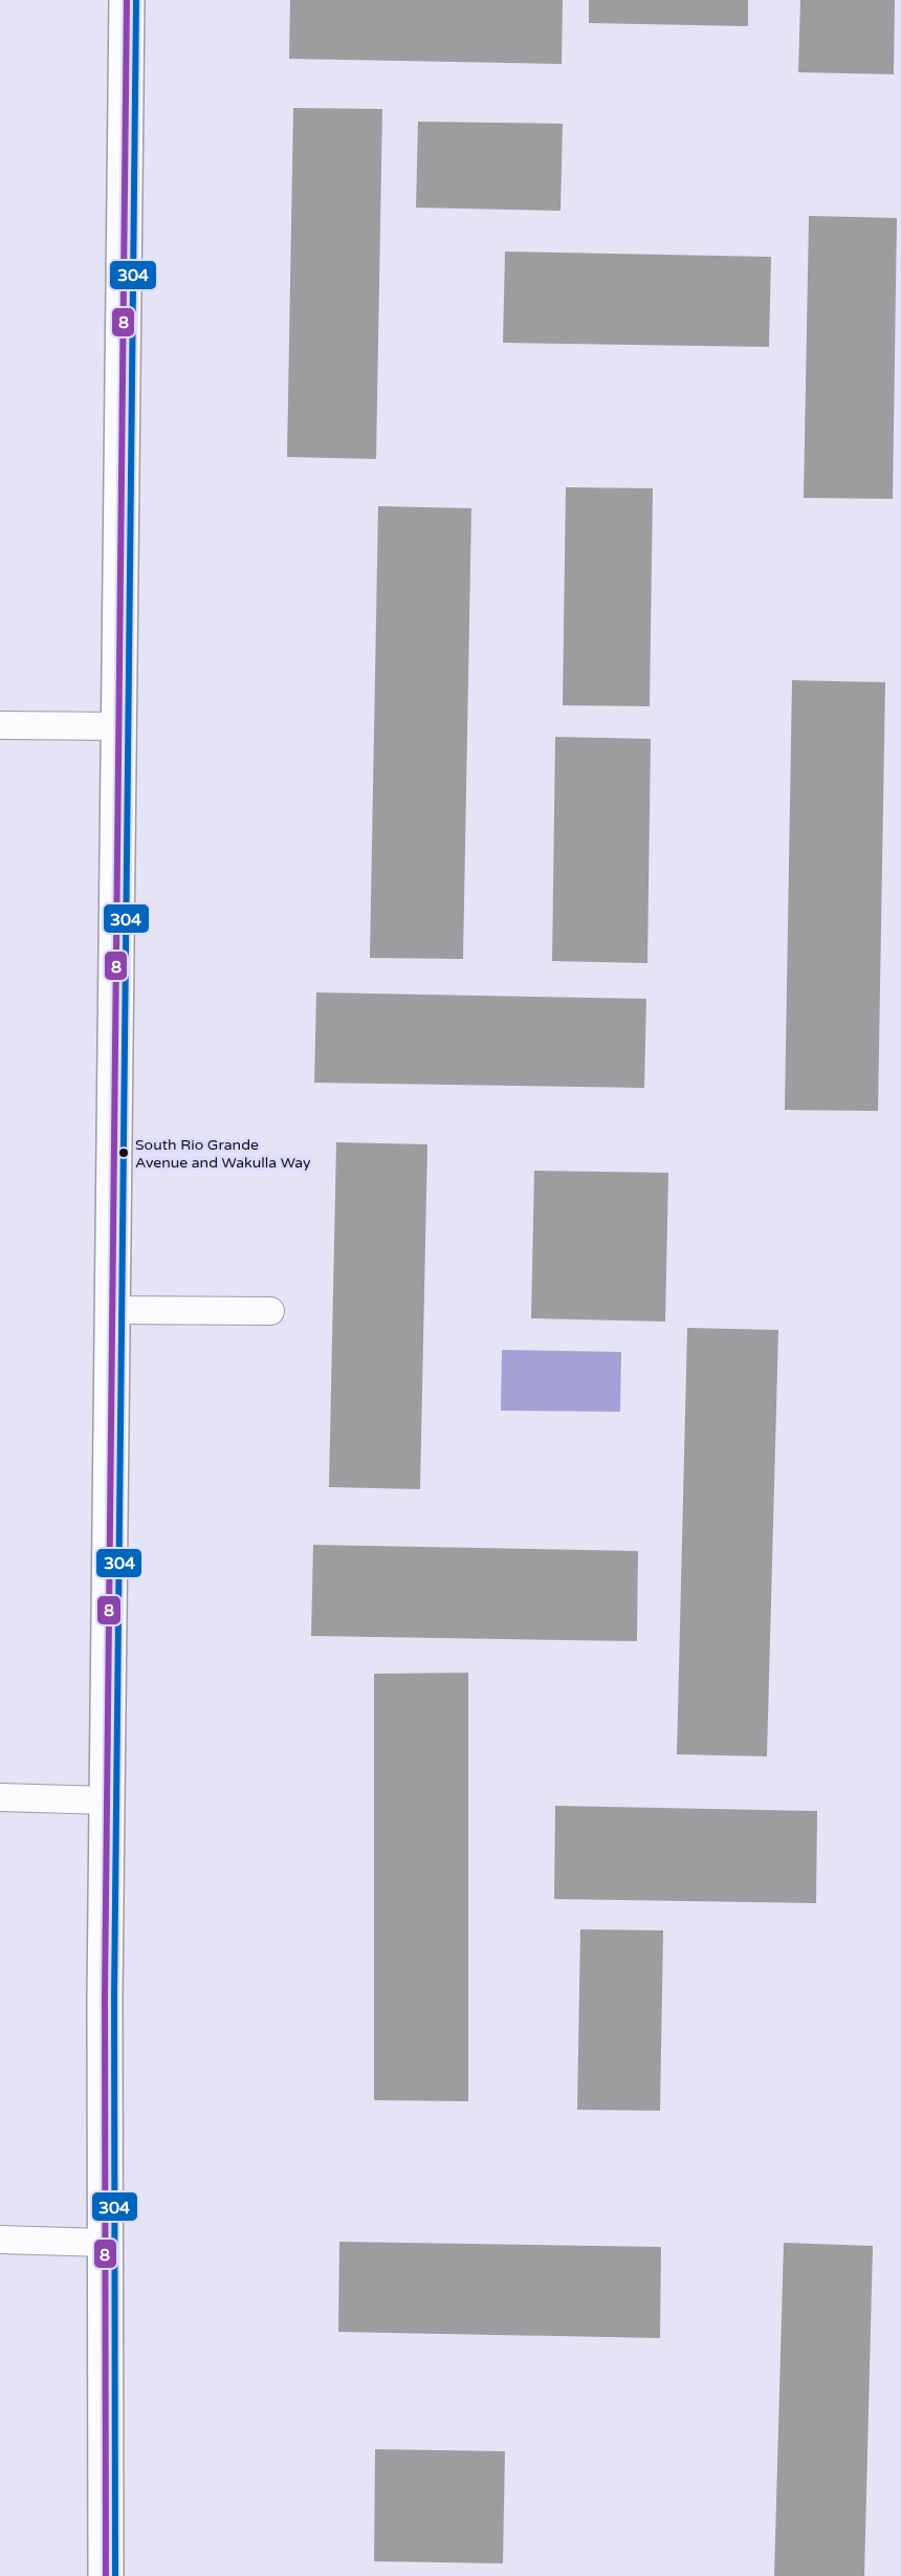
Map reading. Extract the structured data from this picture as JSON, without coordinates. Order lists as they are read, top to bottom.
{
  "places": ["South Rio Grande Avenue and Wakulla Way"],
  "lines": ["transit line 8", "transit line 304"]
}
